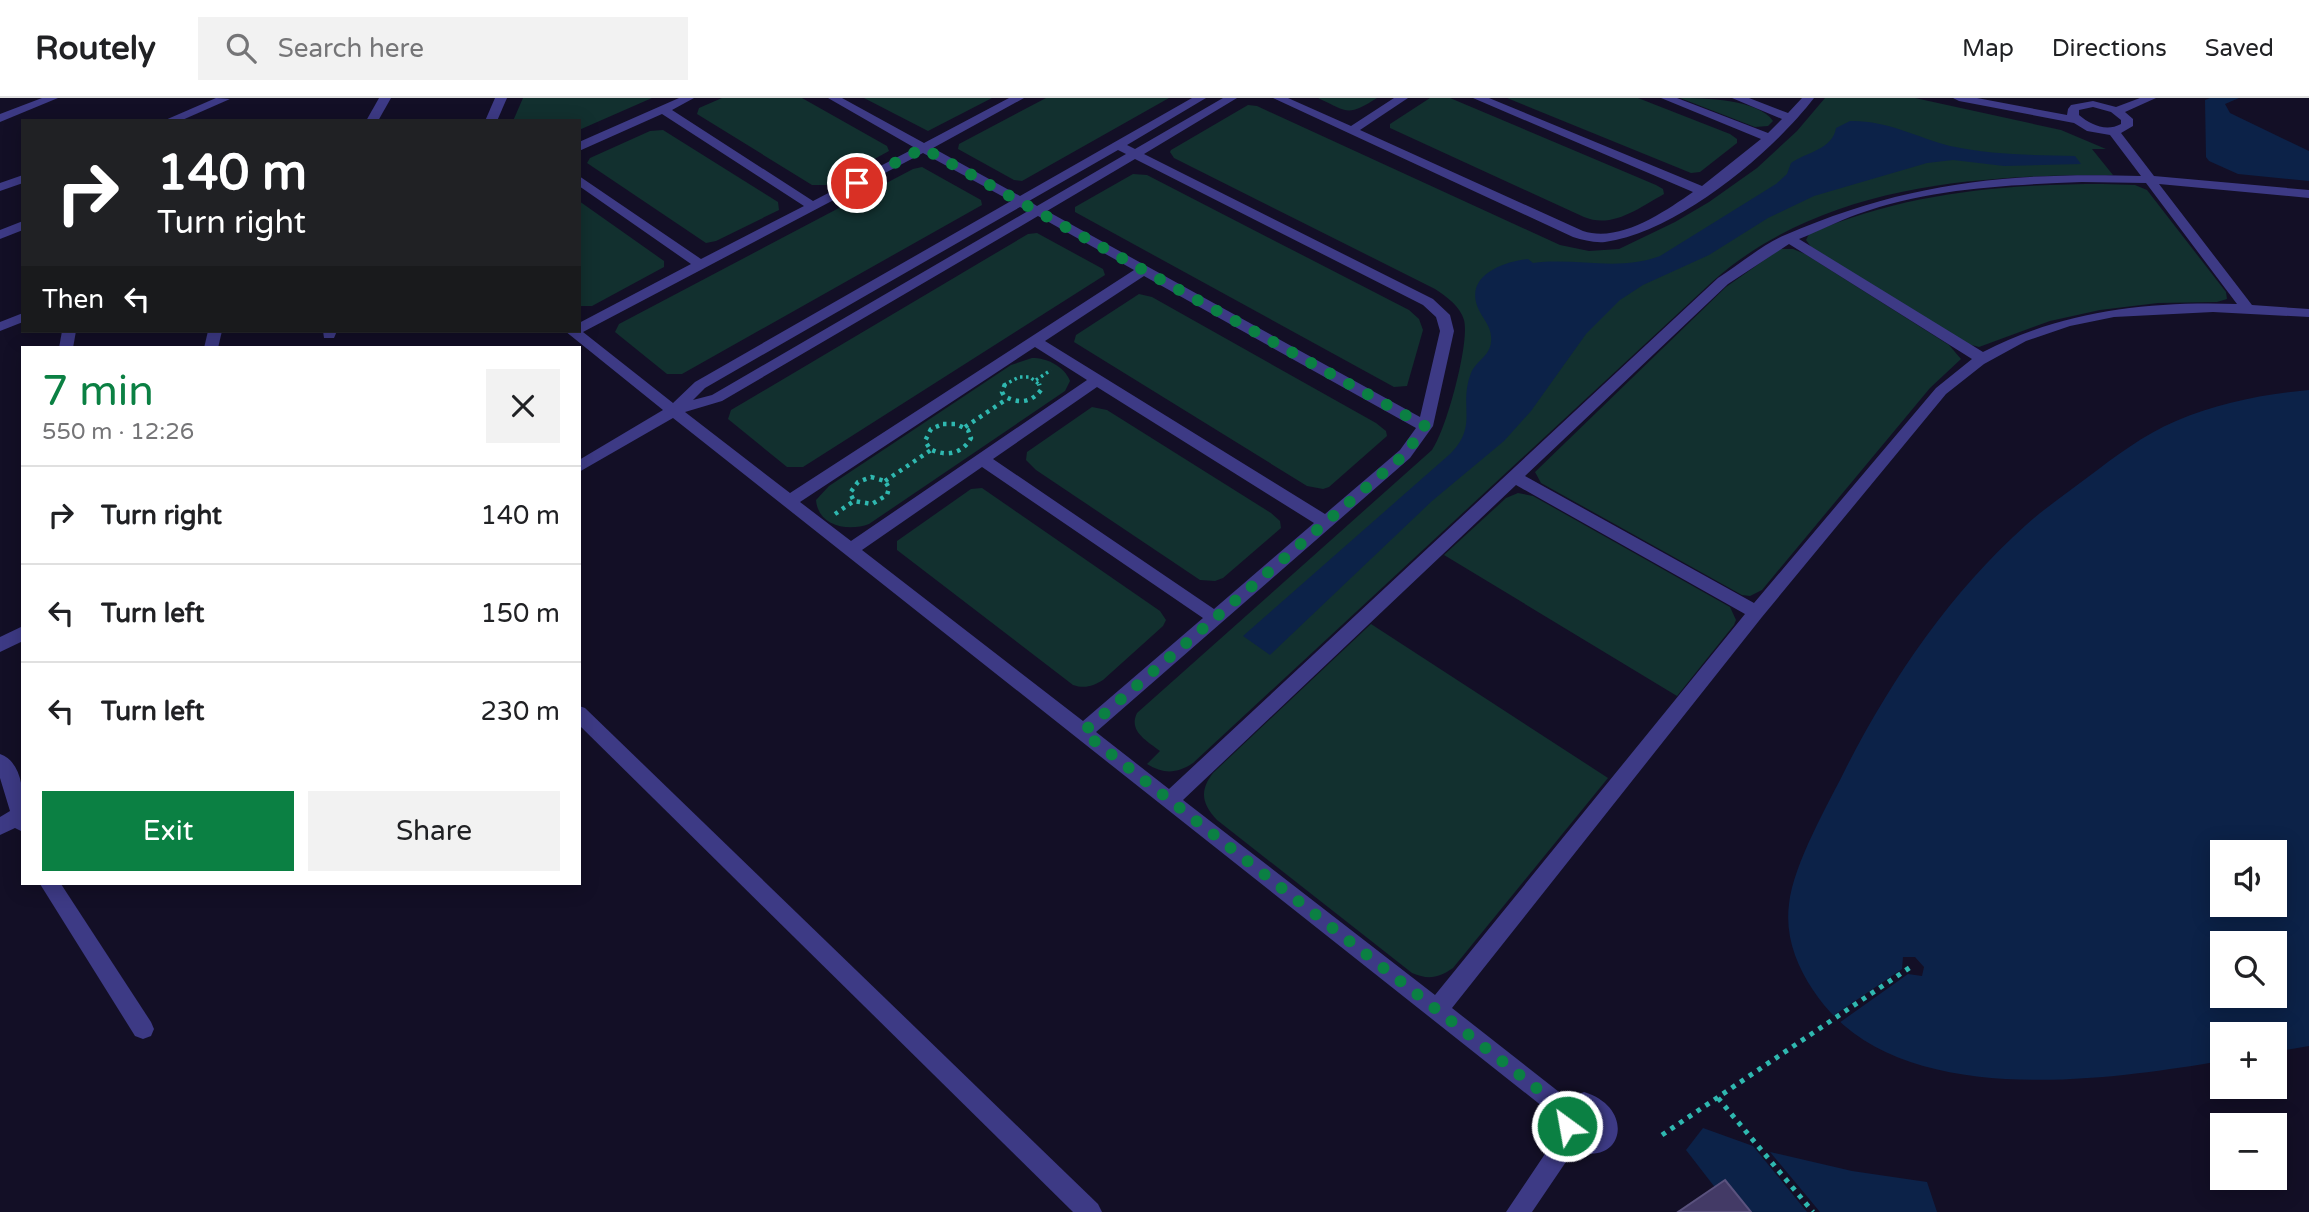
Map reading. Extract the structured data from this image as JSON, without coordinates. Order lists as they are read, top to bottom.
{
  "page": {
    "header": "Routely",
    "search": "Search here",
    "nav": ["Map", "Directions", "Saved"],
    "turn": ["140 m", "Turn right"],
    "then": "Then",
    "heading": ["7 min", "550 m · 12:26"],
    "list": [
      {
        "name": "Turn right",
        "value": "140 m"
      },
      {
        "name": "Turn left",
        "value": "150 m"
      },
      {
        "name": "Turn left",
        "value": "230 m"
      }
    ],
    "buttons": ["Exit", "Share"],
    "map_buttons": ["+", "−"]
  }
}
